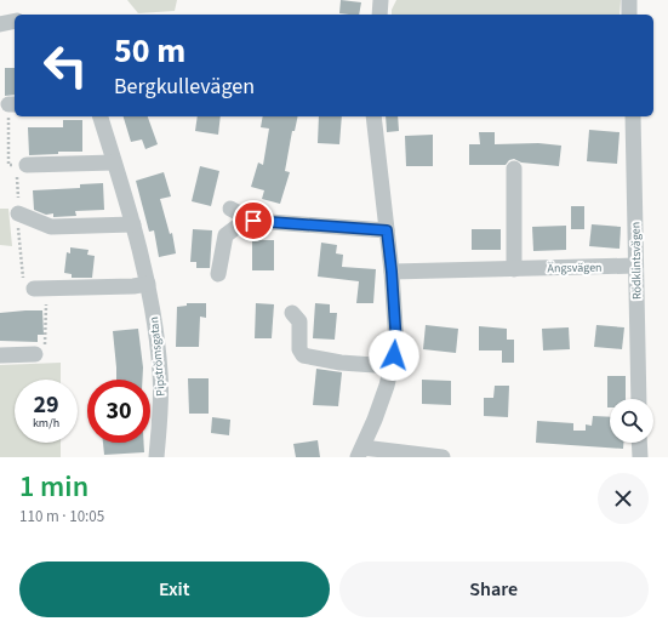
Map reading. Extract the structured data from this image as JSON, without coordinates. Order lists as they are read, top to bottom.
{
  "streets": {
    "street": ["Rödklintsvägen", "Ängsvägen", "Pipströmsgatan"]
  },
  "crossings": [
    ["Rödklintsvägen", "Ängsvägen"]
  ],
  "page": {
    "turn": ["50 m", "Bergkullevägen"],
    "speed": "29 km/h",
    "limit": "30",
    "heading": ["1 min", "110 m · 10:05"],
    "buttons": ["Exit", "Share"]
  }
}
